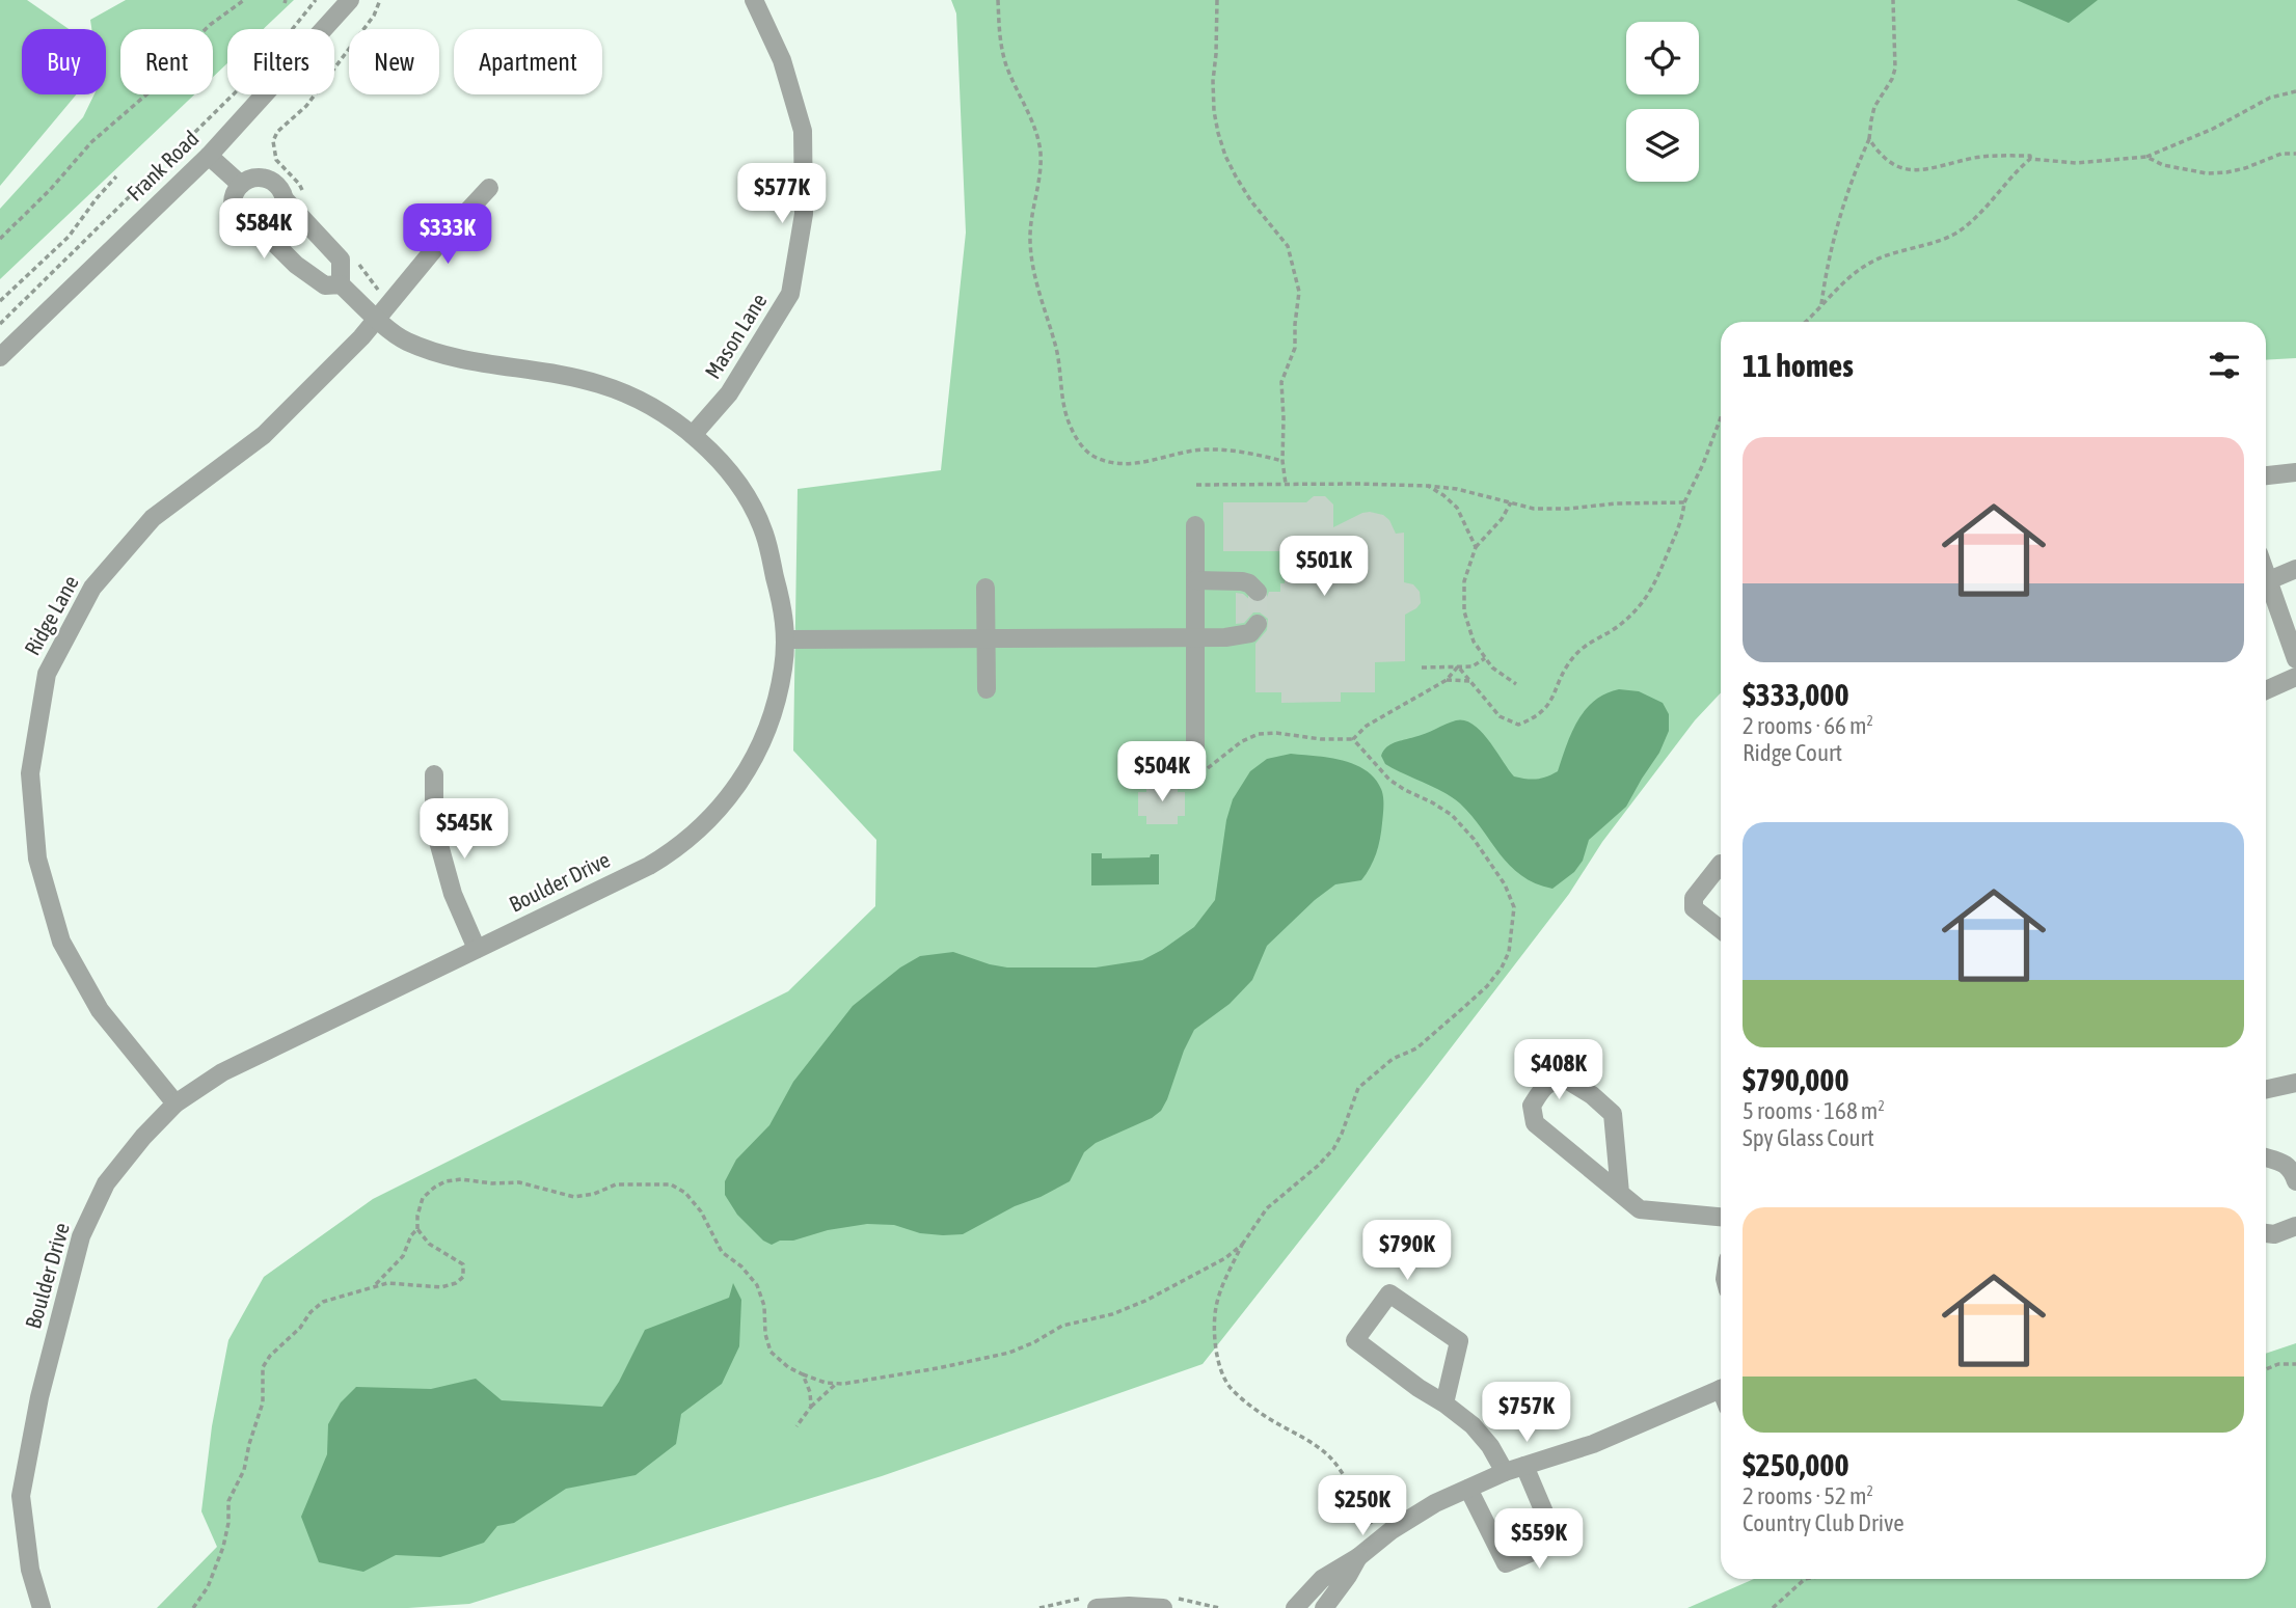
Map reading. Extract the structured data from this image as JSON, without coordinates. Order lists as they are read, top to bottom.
{
  "streets": {
    "street": [
      "Frank Road",
      "Mason Lane",
      "Ridge Lane",
      "Boulder Drive"
    ]
  },
  "crossings": [
    ["Mason Lane", "Boulder Drive"],
    ["Ridge Lane", "Boulder Drive"]
  ],
  "page": {
    "chip": [
      "Buy",
      "Rent",
      "Filters",
      "New",
      "Apartment"
    ],
    "price": [
      "$577K",
      "$584K",
      "$333K",
      "$501K",
      "$504K",
      "$545K",
      "$408K",
      "$790K",
      "$757K",
      "$250K",
      "$559K"
    ],
    "heading": "11 homes",
    "list": [
      {
        "name": "$333,000",
        "note": "2 rooms · 66 m² · Ridge Court"
      },
      {
        "name": "$790,000",
        "note": "5 rooms · 168 m² · Spy Glass Court"
      },
      {
        "name": "$250,000",
        "note": "2 rooms · 52 m² · Country Club Drive"
      }
    ]
  }
}
